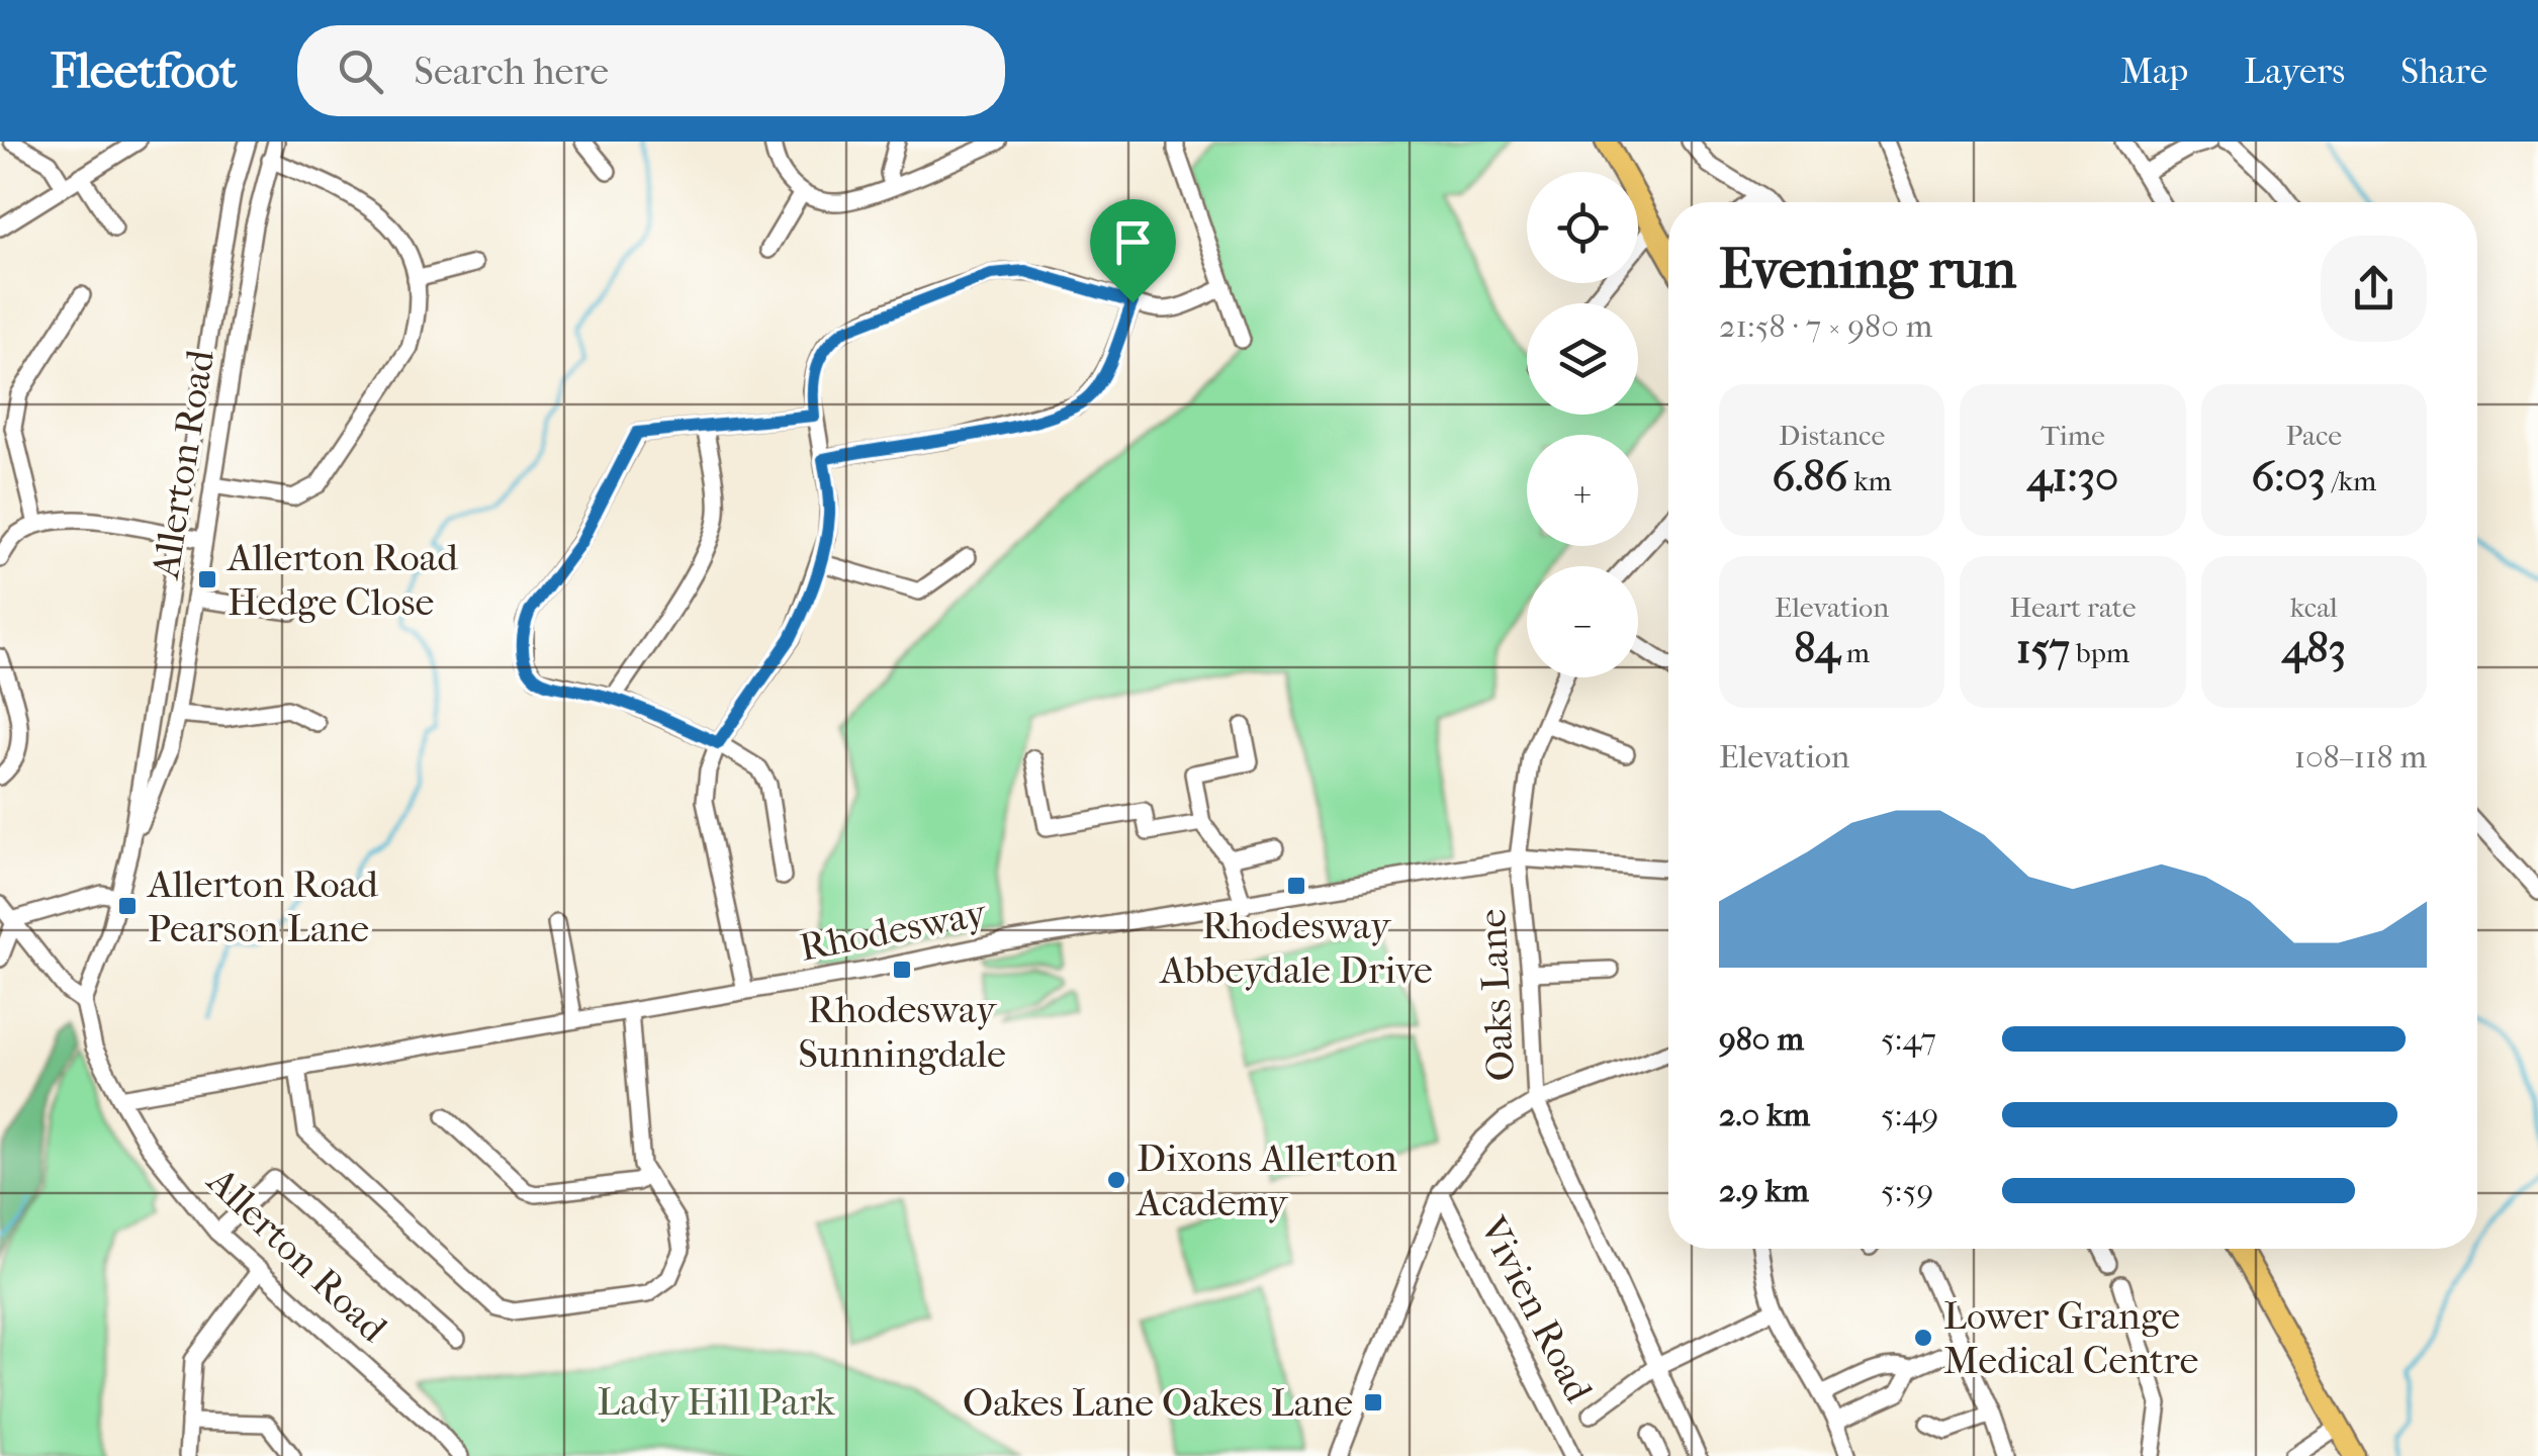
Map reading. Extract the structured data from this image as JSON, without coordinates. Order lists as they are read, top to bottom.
{
  "streets": {
    "street": [
      "Allerton Road",
      "Rhodesway",
      "Oaks Lane",
      "Vivien Road"
    ]
  },
  "crossings": [
    ["Allerton Road", "Rhodesway"],
    ["Rhodesway", "Oaks Lane"],
    ["Oaks Lane", "Vivien Road"]
  ],
  "parks": ["Lady Hill Park"],
  "places": {
    "transit": [
      "Allerton Road Hedge Close",
      "Rhodesway Abbeydale Drive",
      "Allerton Road Pearson Lane",
      "Rhodesway Sunningdale",
      "Oakes Lane Oakes Lane"
    ],
    "other": ["Dixons Allerton Academy", "Lower Grange Medical Centre"]
  },
  "page": {
    "header": "Fleetfoot",
    "search": "Search here",
    "nav": ["Map", "Layers", "Share"],
    "map_buttons": ["+", "−"],
    "heading": ["Evening run", "21:58 · 7 × 980 m"],
    "stats": [
      ["Distance", "6.86 km"],
      ["Time", "41:30"],
      ["Pace", "6:03 /km"],
      ["Elevation", "84 m"],
      ["Heart rate", "157 bpm"],
      ["kcal", "483"]
    ],
    "chart": ["Elevation", "108–118 m"],
    "list": [
      {
        "name": "980 m",
        "note": "5:47"
      },
      {
        "name": "2.0 km",
        "note": "5:49"
      },
      {
        "name": "2.9 km",
        "note": "5:59"
      }
    ]
  }
}
